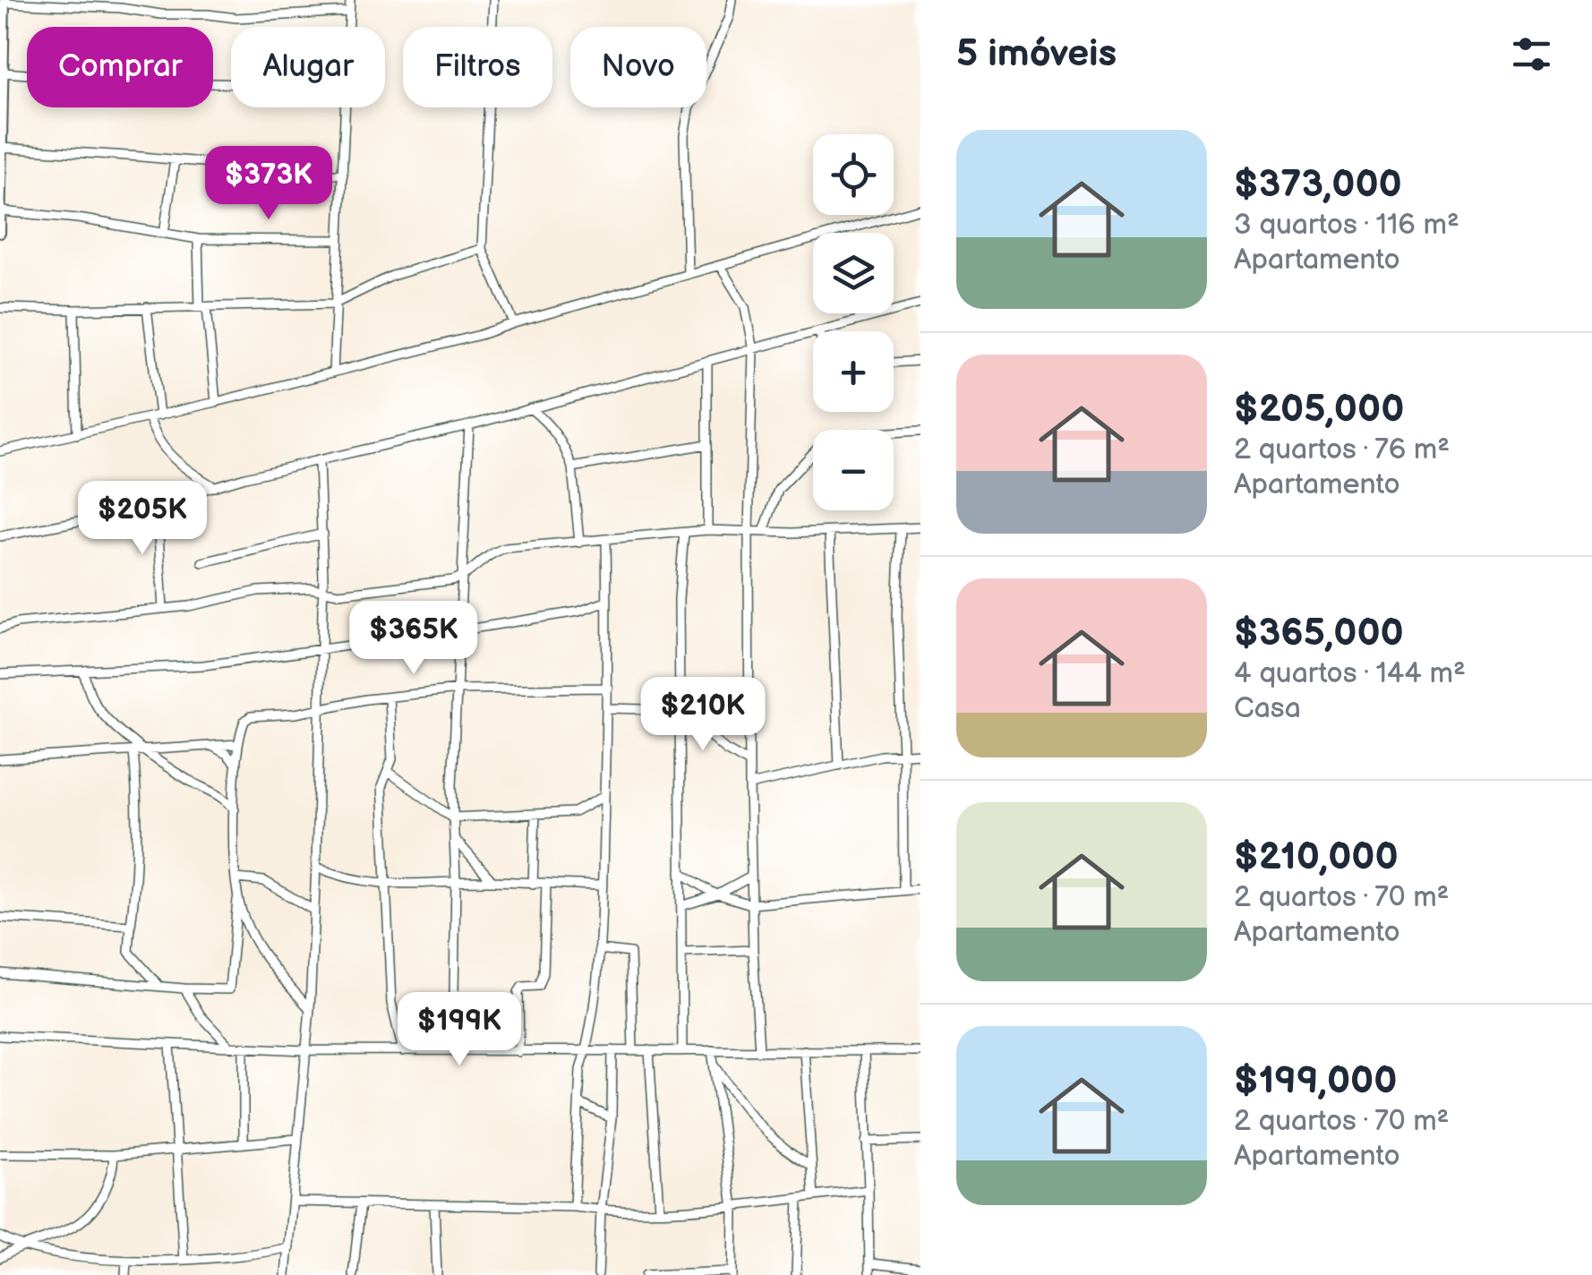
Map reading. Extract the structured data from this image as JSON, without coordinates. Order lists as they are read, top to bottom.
{
  "page": {
    "heading": "5 imóveis",
    "chip": [
      "Comprar",
      "Alugar",
      "Filtros",
      "Novo"
    ],
    "list": [
      {
        "name": "$373,000",
        "note": "3 quartos · 116 m² · Apartamento"
      },
      {
        "name": "$205,000",
        "note": "2 quartos · 76 m² · Apartamento"
      },
      {
        "name": "$365,000",
        "note": "4 quartos · 144 m² · Casa"
      },
      {
        "name": "$210,000",
        "note": "2 quartos · 70 m² · Apartamento"
      },
      {
        "name": "$199,000",
        "note": "2 quartos · 70 m² · Apartamento"
      }
    ],
    "map_buttons": ["+", "−"],
    "price": [
      "$373K",
      "$205K",
      "$365K",
      "$210K",
      "$199K"
    ]
  }
}
